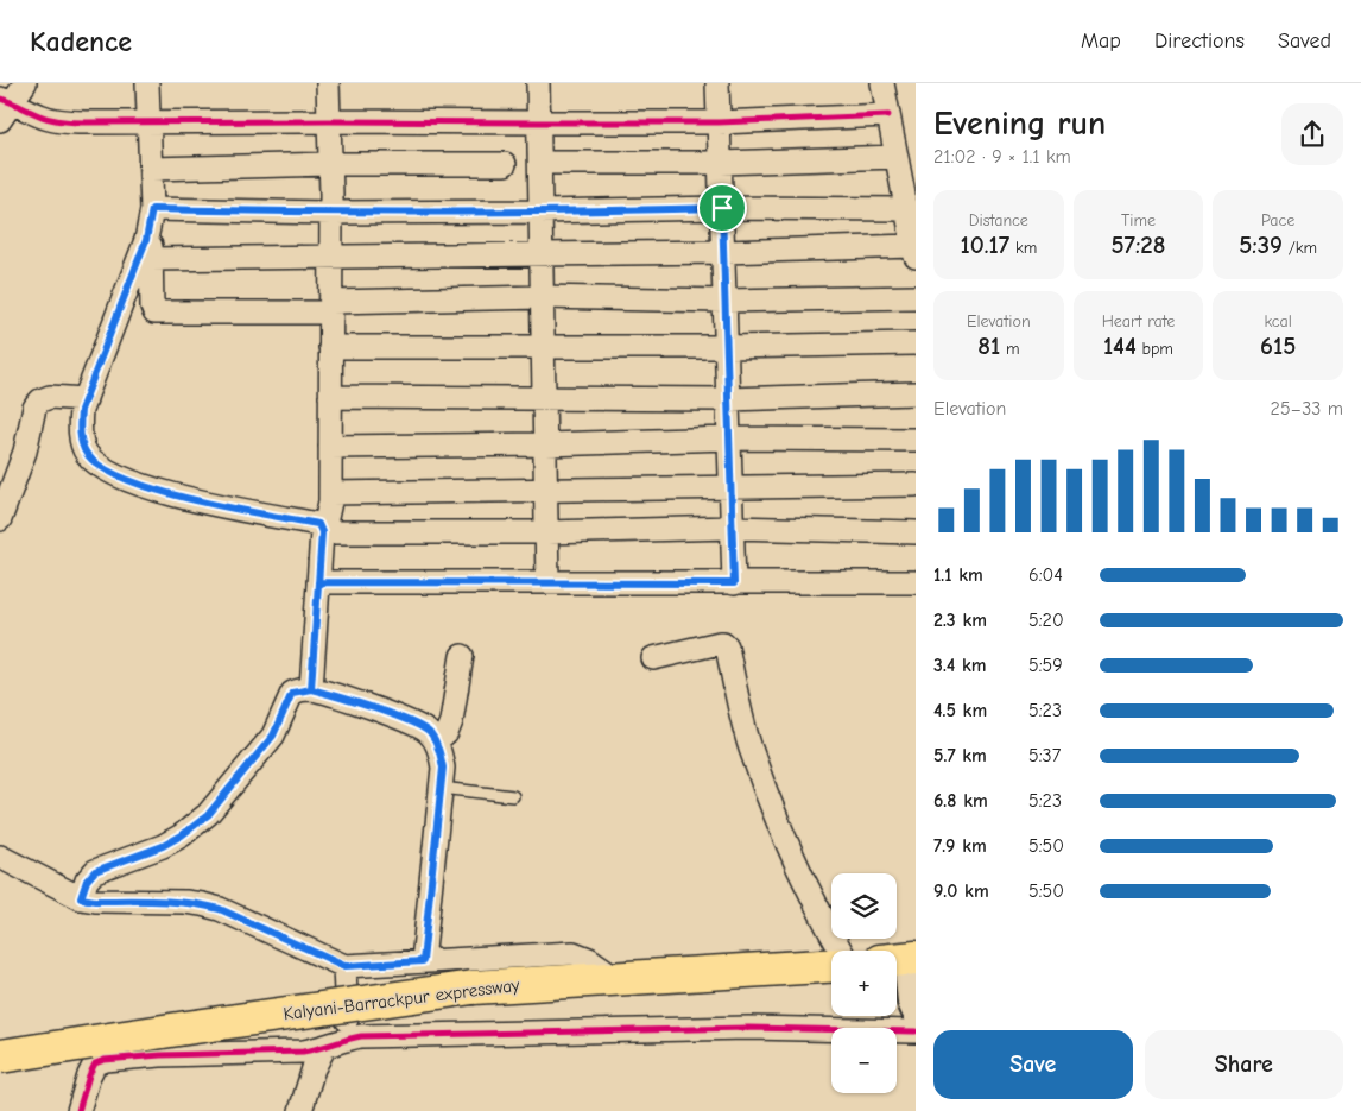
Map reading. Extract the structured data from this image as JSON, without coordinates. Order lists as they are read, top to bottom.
{
  "streets": {
    "highway": ["Kalyani-Barrackpur expressway"]
  },
  "page": {
    "header": "Kadence",
    "nav": ["Map", "Directions", "Saved"],
    "heading": ["Evening run", "21:02 · 9 × 1.1 km"],
    "stats": [
      ["Distance", "10.17 km"],
      ["Time", "57:28"],
      ["Pace", "5:39 /km"],
      ["Elevation", "81 m"],
      ["Heart rate", "144 bpm"],
      ["kcal", "615"]
    ],
    "chart": ["Elevation", "25–33 m"],
    "list": [
      {
        "name": "1.1 km",
        "note": "6:04"
      },
      {
        "name": "2.3 km",
        "note": "5:20"
      },
      {
        "name": "3.4 km",
        "note": "5:59"
      },
      {
        "name": "4.5 km",
        "note": "5:23"
      },
      {
        "name": "5.7 km",
        "note": "5:37"
      },
      {
        "name": "6.8 km",
        "note": "5:23"
      },
      {
        "name": "7.9 km",
        "note": "5:50"
      },
      {
        "name": "9.0 km",
        "note": "5:50"
      }
    ],
    "map_buttons": ["+", "−"],
    "buttons": ["Save", "Share"]
  }
}
